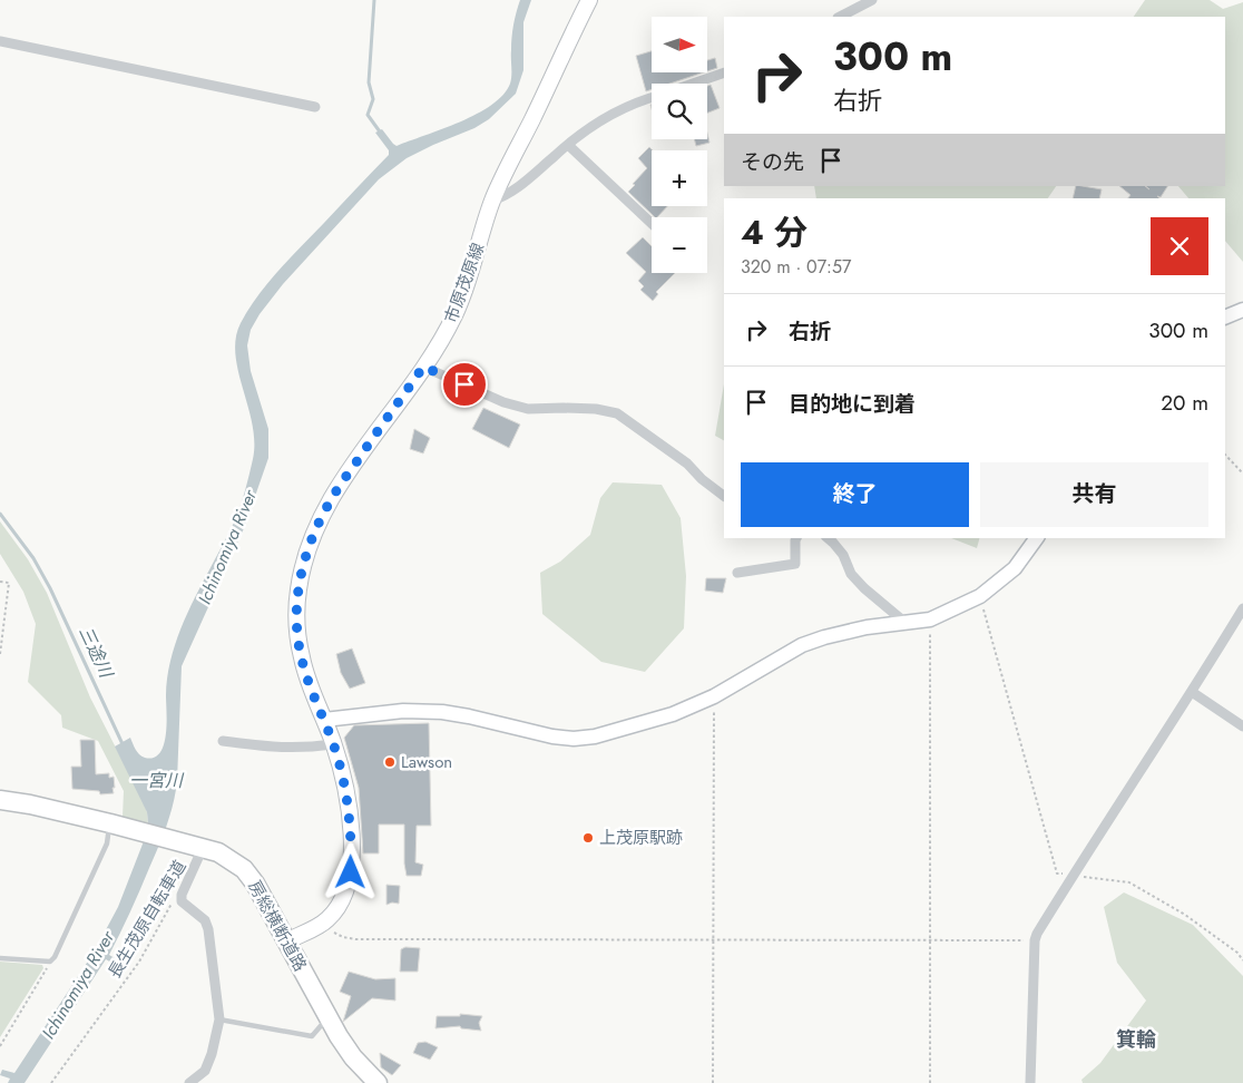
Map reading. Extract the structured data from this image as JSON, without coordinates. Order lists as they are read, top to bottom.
{
  "streets": {
    "highway": ["房総横断道路"],
    "main road": ["市原茂原線"],
    "path": ["長生茂原自転車道"]
  },
  "crossings": [
    ["市原茂原線", "房総横断道路"]
  ],
  "districts": ["箕輪"],
  "water": ["Ichinomiya River", "三途川", "一宮川"],
  "places": ["Lawson", "上茂原駅跡"],
  "north": "right",
  "page": {
    "map_buttons": ["+", "−"],
    "turn": ["300 m", "右折"],
    "then": "その先",
    "heading": ["4 分", "320 m · 07:57"],
    "list": [
      {
        "name": "右折",
        "value": "300 m"
      },
      {
        "name": "目的地に到着",
        "value": "20 m"
      }
    ],
    "buttons": ["終了", "共有"]
  }
}
